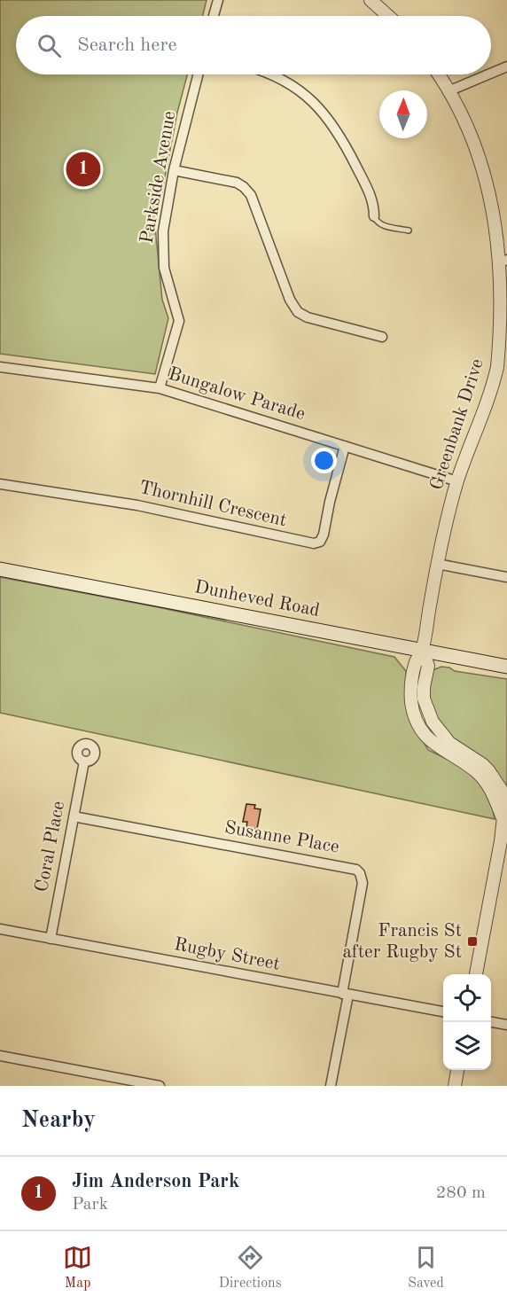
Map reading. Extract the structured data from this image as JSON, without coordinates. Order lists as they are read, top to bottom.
{
  "streets": {
    "main road": ["Dunheved Road"],
    "street": [
      "Parkside Avenue",
      "Bungalow Parade",
      "Greenbank Drive",
      "Thornhill Crescent",
      "Susanne Place",
      "Coral Place",
      "Rugby Street"
    ]
  },
  "crossings": [
    ["Parkside Avenue", "Bungalow Parade"],
    ["Bungalow Parade", "Greenbank Drive"],
    ["Bungalow Parade", "Thornhill Crescent"],
    ["Greenbank Drive", "Dunheved Road"],
    ["Susanne Place", "Coral Place"],
    ["Susanne Place", "Rugby Street"],
    ["Coral Place", "Rugby Street"]
  ],
  "places": {
    "transit": ["Francis St after Rugby St"]
  },
  "north": "top",
  "page": {
    "search": "Search here",
    "pins": "1",
    "heading": "Nearby",
    "list": [
      {
        "mark": "1",
        "name": "Jim Anderson Park",
        "note": "Park",
        "value": "280 m"
      }
    ],
    "nav": ["Map", "Directions", "Saved"]
  }
}
